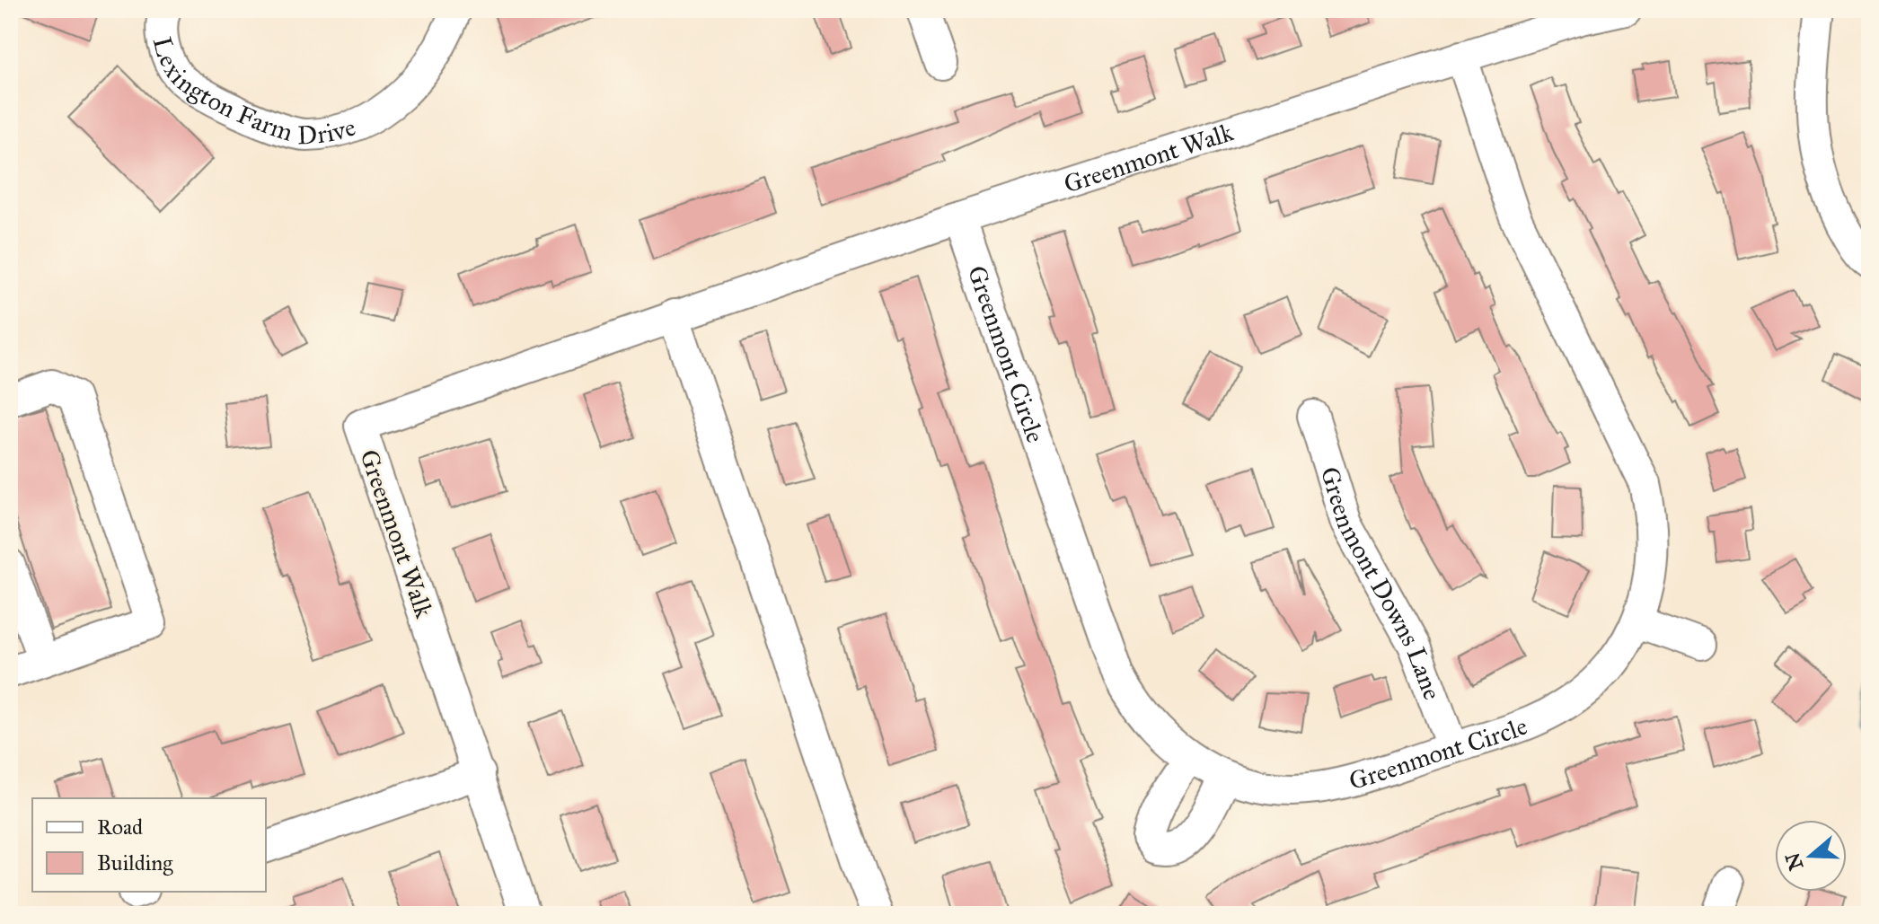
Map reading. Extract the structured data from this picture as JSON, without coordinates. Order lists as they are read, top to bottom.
{
  "streets": {
    "street": [
      "Lexington Farm Drive",
      "Greenmont Walk",
      "Greenmont Circle",
      "Greenmont Downs Lane"
    ]
  },
  "crossings": [
    ["Greenmont Walk", "Greenmont Circle"],
    ["Greenmont Circle", "Greenmont Downs Lane"]
  ],
  "legend": ["Road", "Building"],
  "north": "left"
}
